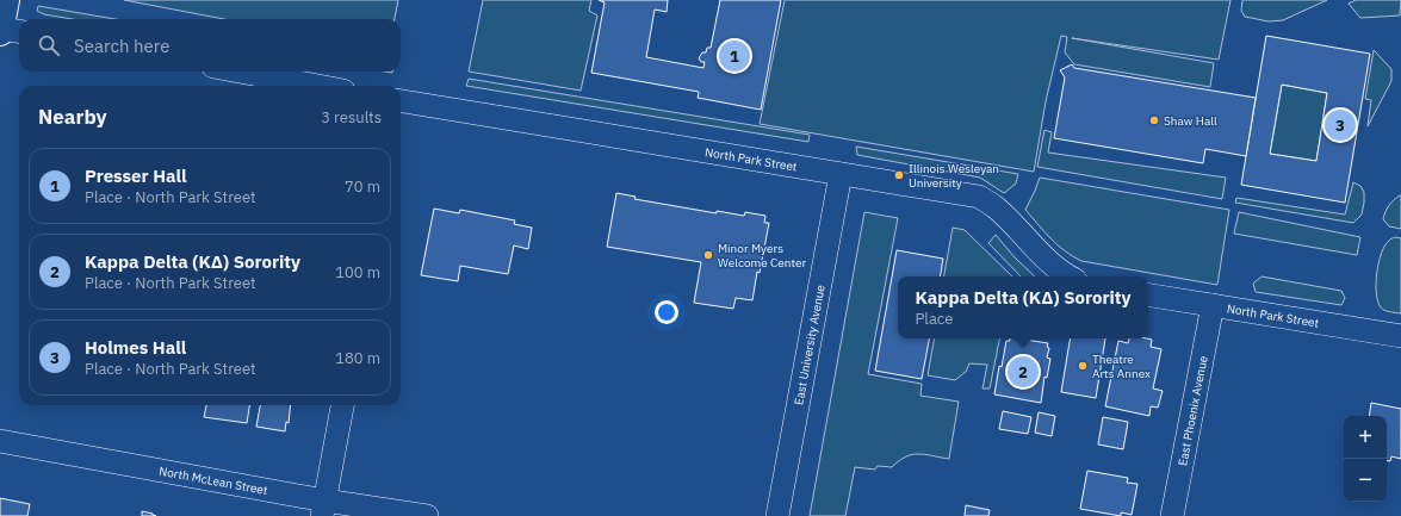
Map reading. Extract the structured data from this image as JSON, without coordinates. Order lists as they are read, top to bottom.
{
  "streets": {
    "street": [
      "North Park Street",
      "East University Avenue",
      "East Phoenix Avenue",
      "North McLean Street"
    ]
  },
  "crossings": [
    ["North Park Street", "East University Avenue"],
    ["North Park Street", "East Phoenix Avenue"]
  ],
  "places": [
    "Shaw Hall",
    "Illinois Wesleyan University",
    "Minor Myers Welcome Center",
    "Theatre Arts Annex"
  ],
  "page": {
    "search": "Search here",
    "pins": ["1", "3", "2"],
    "heading": ["Nearby", "3 results"],
    "list": [
      {
        "mark": "1",
        "name": "Presser Hall",
        "note": "Place · North Park Street",
        "value": "70 m"
      },
      {
        "mark": "2",
        "name": "Kappa Delta (ΚΔ) Sorority",
        "note": "Place · North Park Street",
        "value": "100 m"
      },
      {
        "mark": "3",
        "name": "Holmes Hall",
        "note": "Place · North Park Street",
        "value": "180 m"
      }
    ],
    "popup": ["Kappa Delta (ΚΔ) Sorority", "Place"],
    "map_buttons": ["+", "−"]
  }
}
